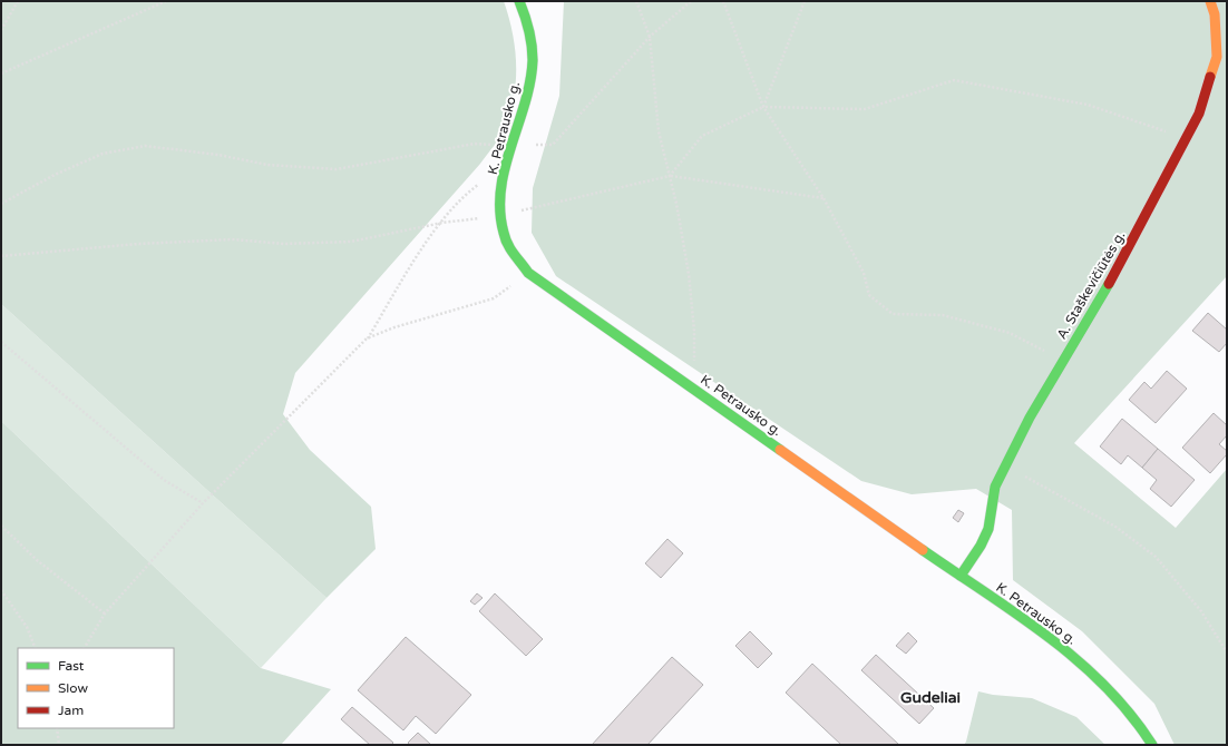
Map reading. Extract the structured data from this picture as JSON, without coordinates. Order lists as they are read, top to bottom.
{
  "streets": {
    "street": ["K. Petrausko g.", "A. Staškevičiūtės g."]
  },
  "crossings": [
    ["K. Petrausko g.", "A. Staškevičiūtės g."]
  ],
  "districts": ["Gudeliai"],
  "legend": ["Fast", "Slow", "Jam"]
}
